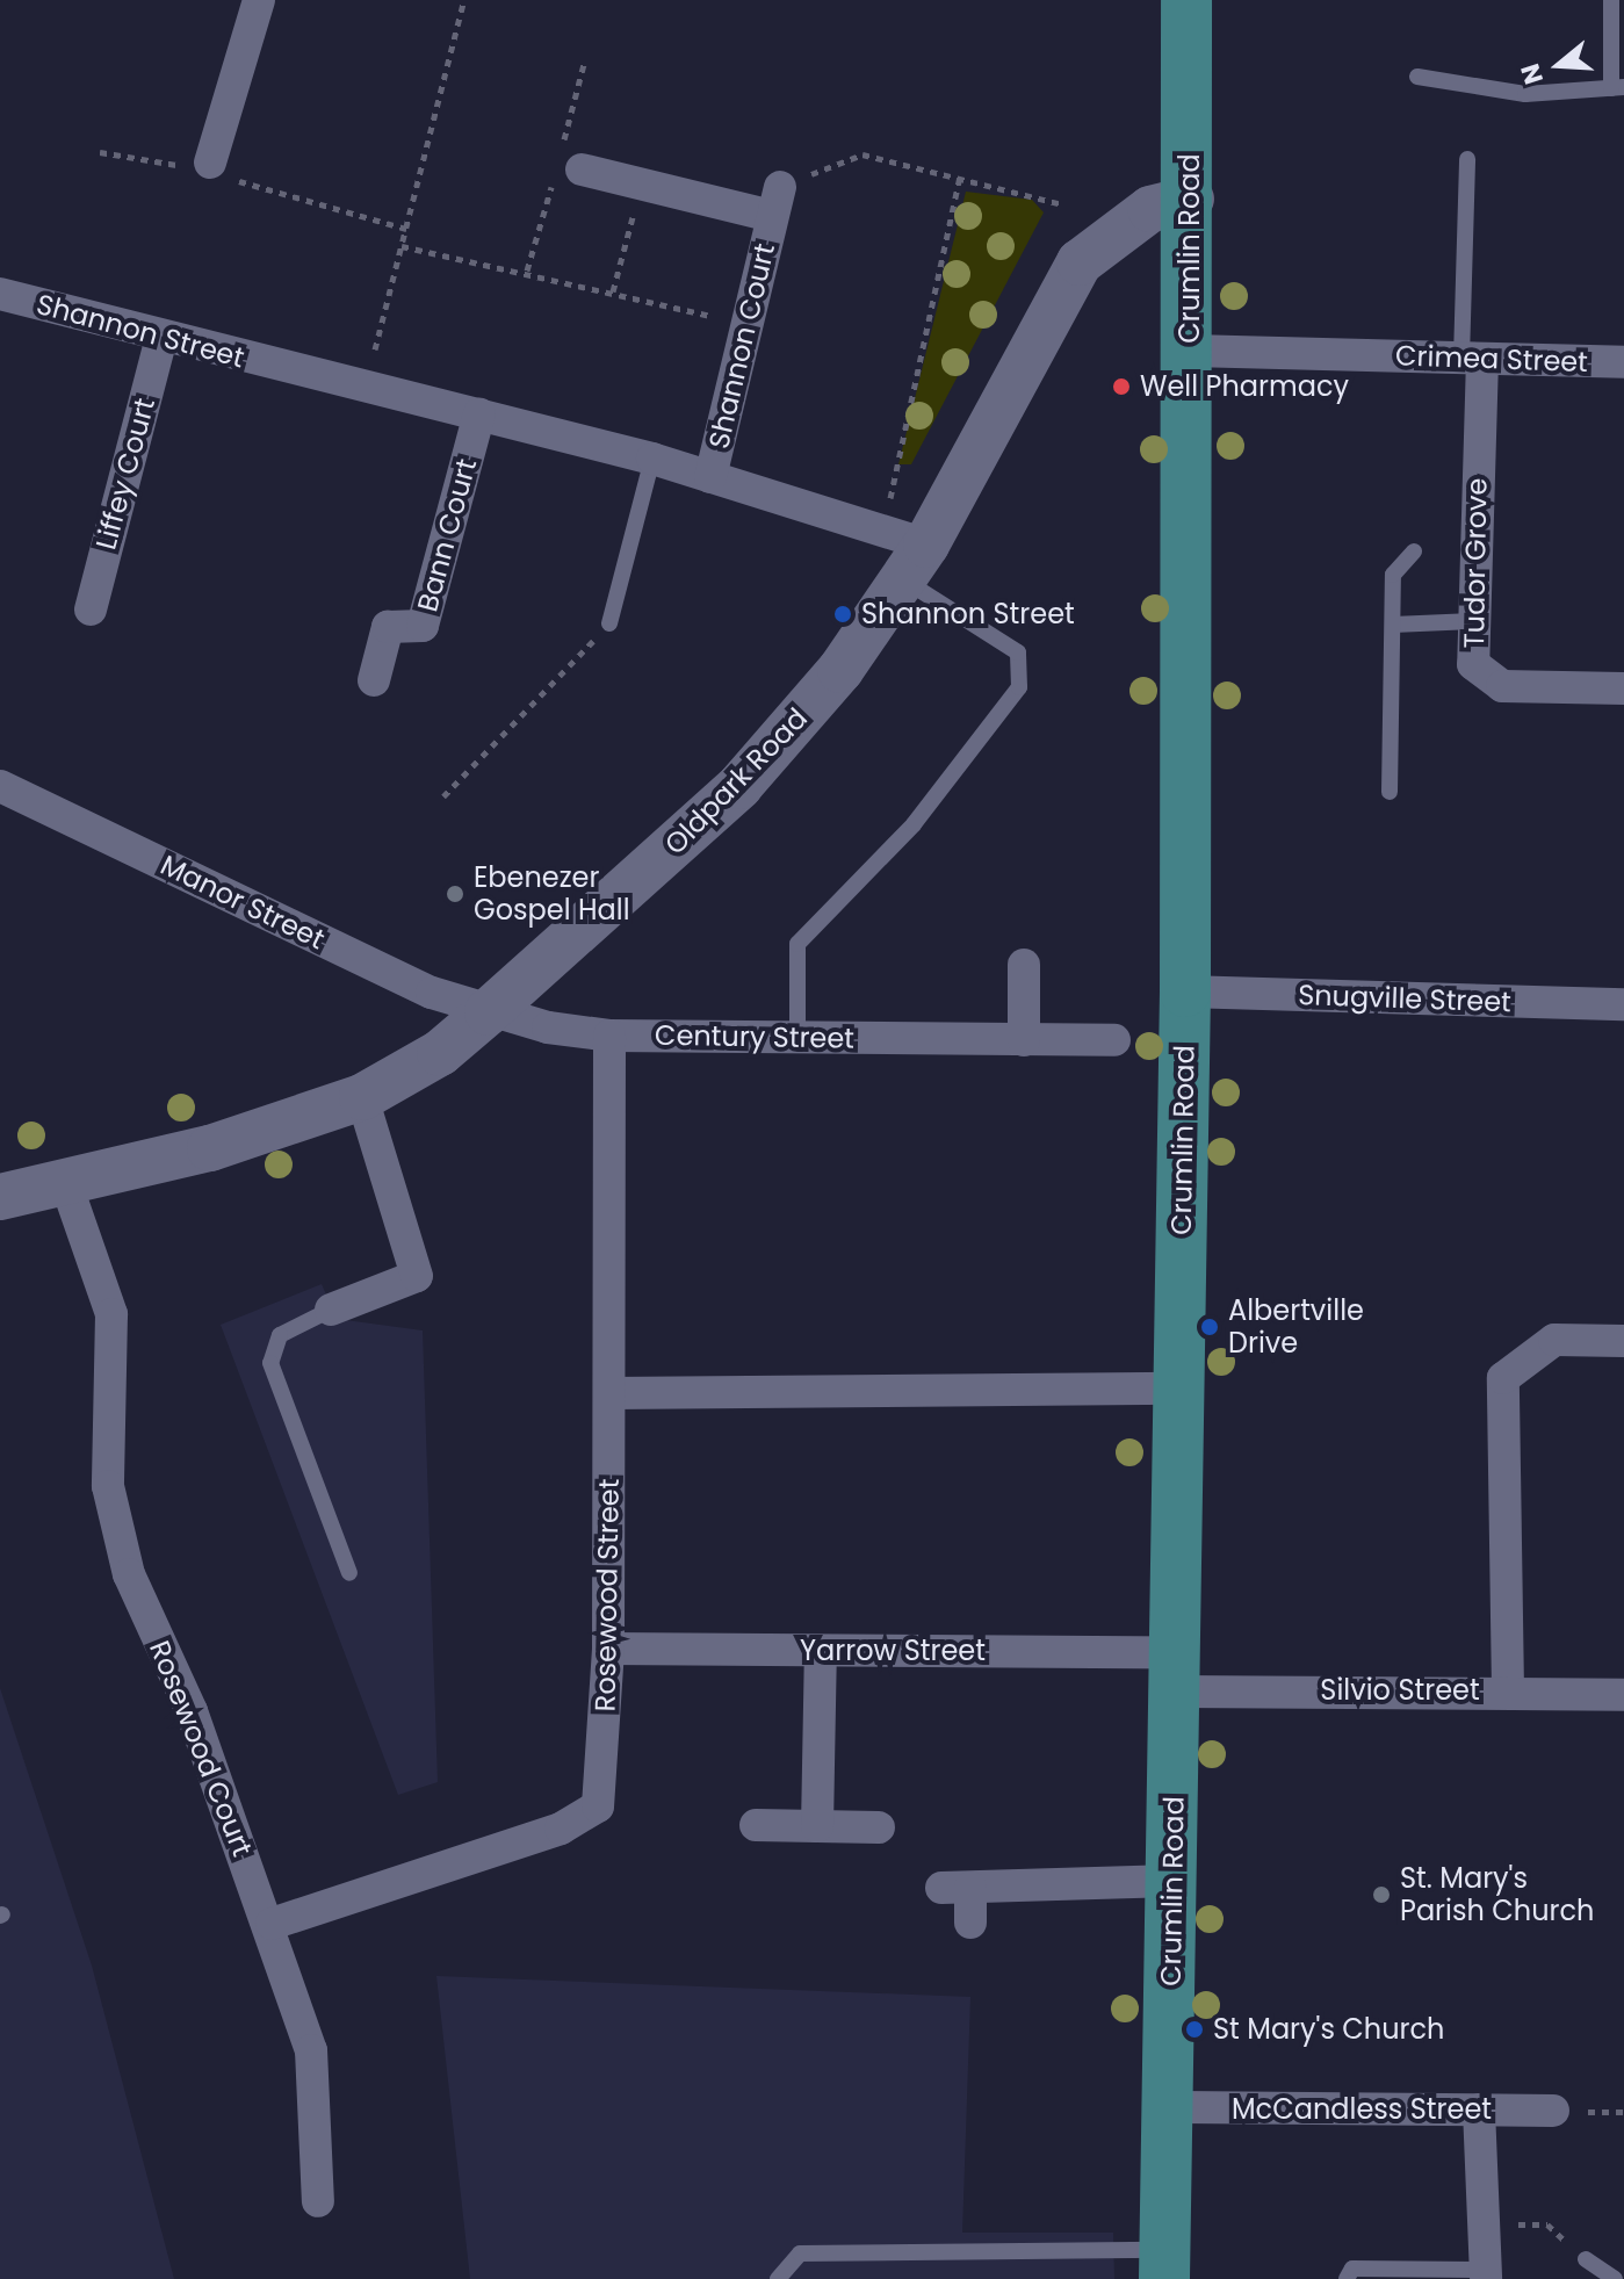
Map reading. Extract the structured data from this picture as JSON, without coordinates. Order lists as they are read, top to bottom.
{
  "streets": {
    "main road": ["Crumlin Road", "Oldpark Road"],
    "street": [
      "Shannon Street",
      "Shannon Court",
      "Crimea Street",
      "Liffey Court",
      "Bann Court",
      "Tudor Grove",
      "Manor Street",
      "Snugville Street",
      "Century Street",
      "Rosewood Street",
      "Yarrow Street",
      "Silvio Street",
      "Rosewood Court",
      "McCandless Street"
    ]
  },
  "crossings": [
    ["Crumlin Road", "Crimea Street"],
    ["Crumlin Road", "Oldpark Road"],
    ["Crumlin Road", "Snugville Street"],
    ["Crumlin Road", "Yarrow Street"],
    ["Crumlin Road", "Silvio Street"],
    ["Crumlin Road", "McCandless Street"],
    ["Shannon Street", "Shannon Court"],
    ["Shannon Street", "Liffey Court"],
    ["Shannon Street", "Bann Court"],
    ["Shannon Street", "Oldpark Road"],
    ["Crimea Street", "Tudor Grove"],
    ["Oldpark Road", "Manor Street"],
    ["Oldpark Road", "Century Street"],
    ["Oldpark Road", "Rosewood Court"],
    ["Manor Street", "Century Street"],
    ["Century Street", "Rosewood Street"],
    ["Rosewood Street", "Yarrow Street"],
    ["Rosewood Street", "Rosewood Court"],
    ["Yarrow Street", "Silvio Street"]
  ],
  "places": [
    "Well Pharmacy",
    "Shannon Street",
    "Ebenezer Gospel Hall",
    "Albertville Drive",
    "St. Mary's Parish Church",
    "St Mary's Church"
  ],
  "north": "left"
}
